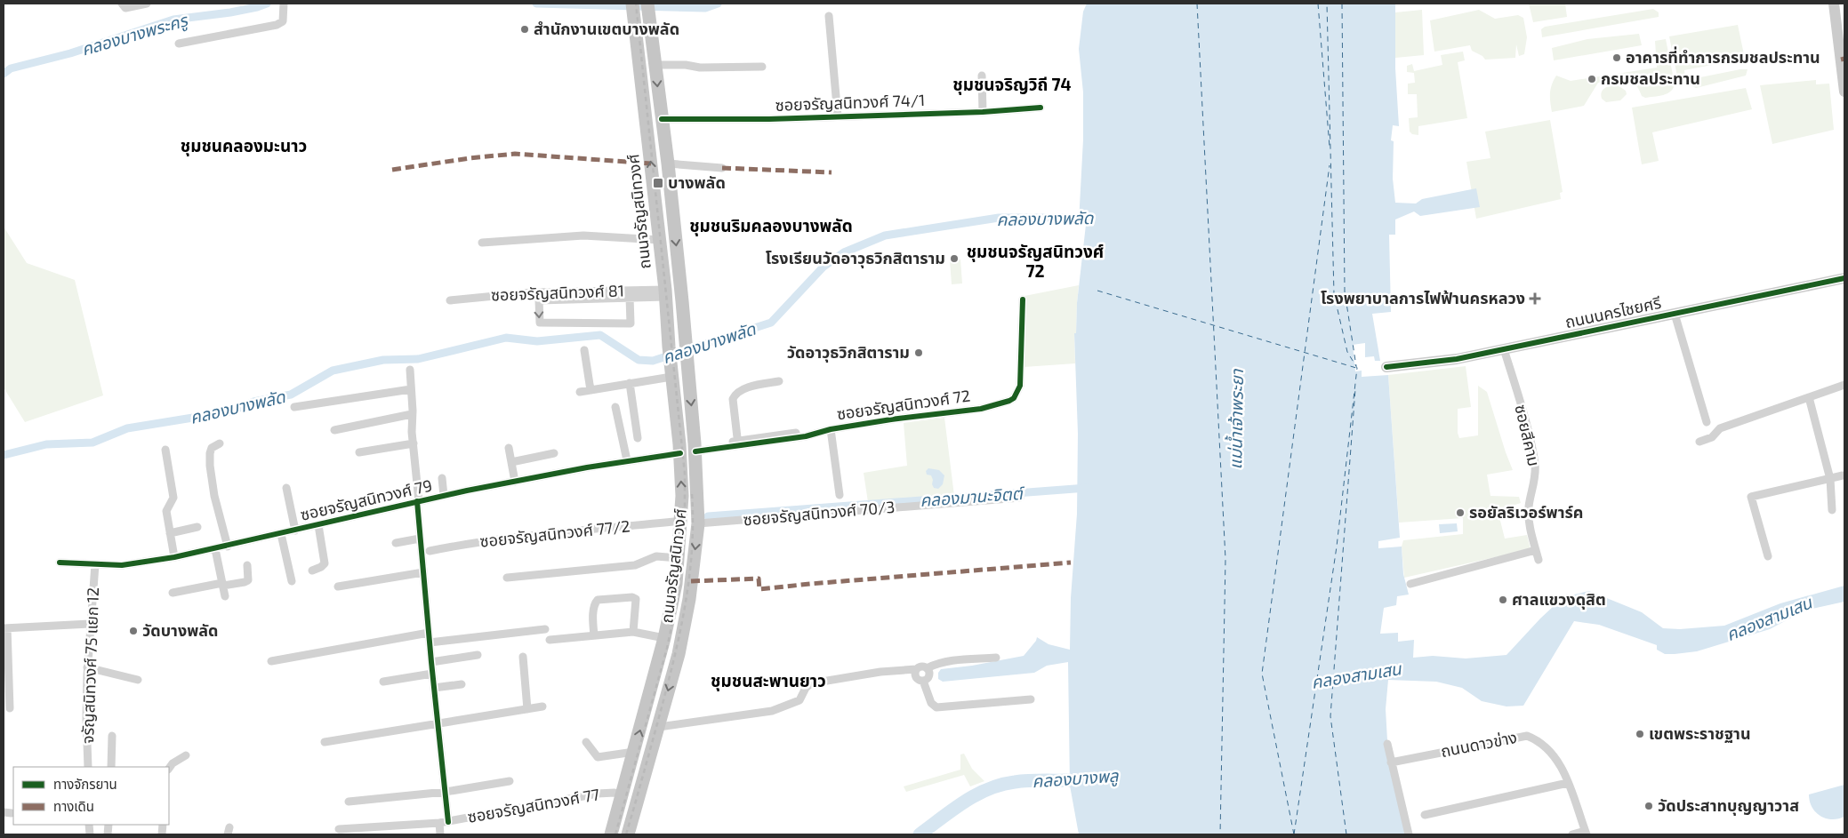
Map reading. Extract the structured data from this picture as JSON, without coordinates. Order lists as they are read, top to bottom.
{
  "streets": {
    "main road": ["ถนนจรัญสนิทวงศ์"],
    "street": [
      "ซอยจรัญสนิทวงศ์ 74/1",
      "ซอยจรัญสนิทวงศ์ 81",
      "ถนนนครไชยศรี",
      "ซอยจรัญสนิทวงศ์ 72",
      "ซอยสีคาม",
      "ซอยจรัญสนิทวงศ์ 79",
      "ซอยจรัญสนิทวงศ์ 70/3",
      "ซอยจรัญสนิทวงศ์ 77/2",
      "จรัญสนิทวงศ์ 75 แยก 12",
      "ถนนดาวข่าง",
      "ซอยจรัญสนิทวงศ์ 77"
    ]
  },
  "crossings": [
    ["ซอยจรัญสนิทวงศ์ 74/1", "ถนนจรัญสนิทวงศ์"],
    ["ถนนจรัญสนิทวงศ์", "ซอยจรัญสนิทวงศ์ 81"],
    ["ถนนจรัญสนิทวงศ์", "ซอยจรัญสนิทวงศ์ 72"],
    ["ถนนจรัญสนิทวงศ์", "ซอยจรัญสนิทวงศ์ 79"],
    ["ถนนจรัญสนิทวงศ์", "ซอยจรัญสนิทวงศ์ 70/3"],
    ["ถนนจรัญสนิทวงศ์", "ซอยจรัญสนิทวงศ์ 77/2"],
    ["ถนนจรัญสนิทวงศ์", "ซอยจรัญสนิทวงศ์ 77"],
    ["ถนนนครไชยศรี", "ซอยสีคาม"],
    ["ซอยจรัญสนิทวงศ์ 79", "จรัญสนิทวงศ์ 75 แยก 12"]
  ],
  "districts": [
    "ชุมชนจริญวิถี 74",
    "ชุมชนคลองมะนาว",
    "ชุมชนริมคลองบางพลัด",
    "ชุมชนจรัญสนิทวงศ์ 72",
    "ชุมชนสะพานยาว"
  ],
  "water": [
    "คลองบางพระครู",
    "คลองบางพลัด",
    "แม่น้ำเจ้าพระยา",
    "คลองมานะจิตต์",
    "คลองสามเสน",
    "คลองบางพลู"
  ],
  "places": {
    "other": [
      "สำนักงานเขตบางพลัด",
      "อาคารที่ทำการกรมชลประทาน",
      "กรมชลประทาน",
      "โรงเรียนวัดอาวุธวิกสิตาราม",
      "วัดอาวุธวิกสิตาราม",
      "รอยัลริเวอร์พาร์ค",
      "ศาลแขวงดุสิต",
      "วัดบางพลัด",
      "เขตพระราชฐาน",
      "วัดประสาทบุญญาวาส"
    ],
    "transit": ["บางพลัด"],
    "health": ["โรงพยาบาลการไฟฟ้านครหลวง"]
  },
  "legend": ["ทางจักรยาน", "ทางเดิน"]
}
